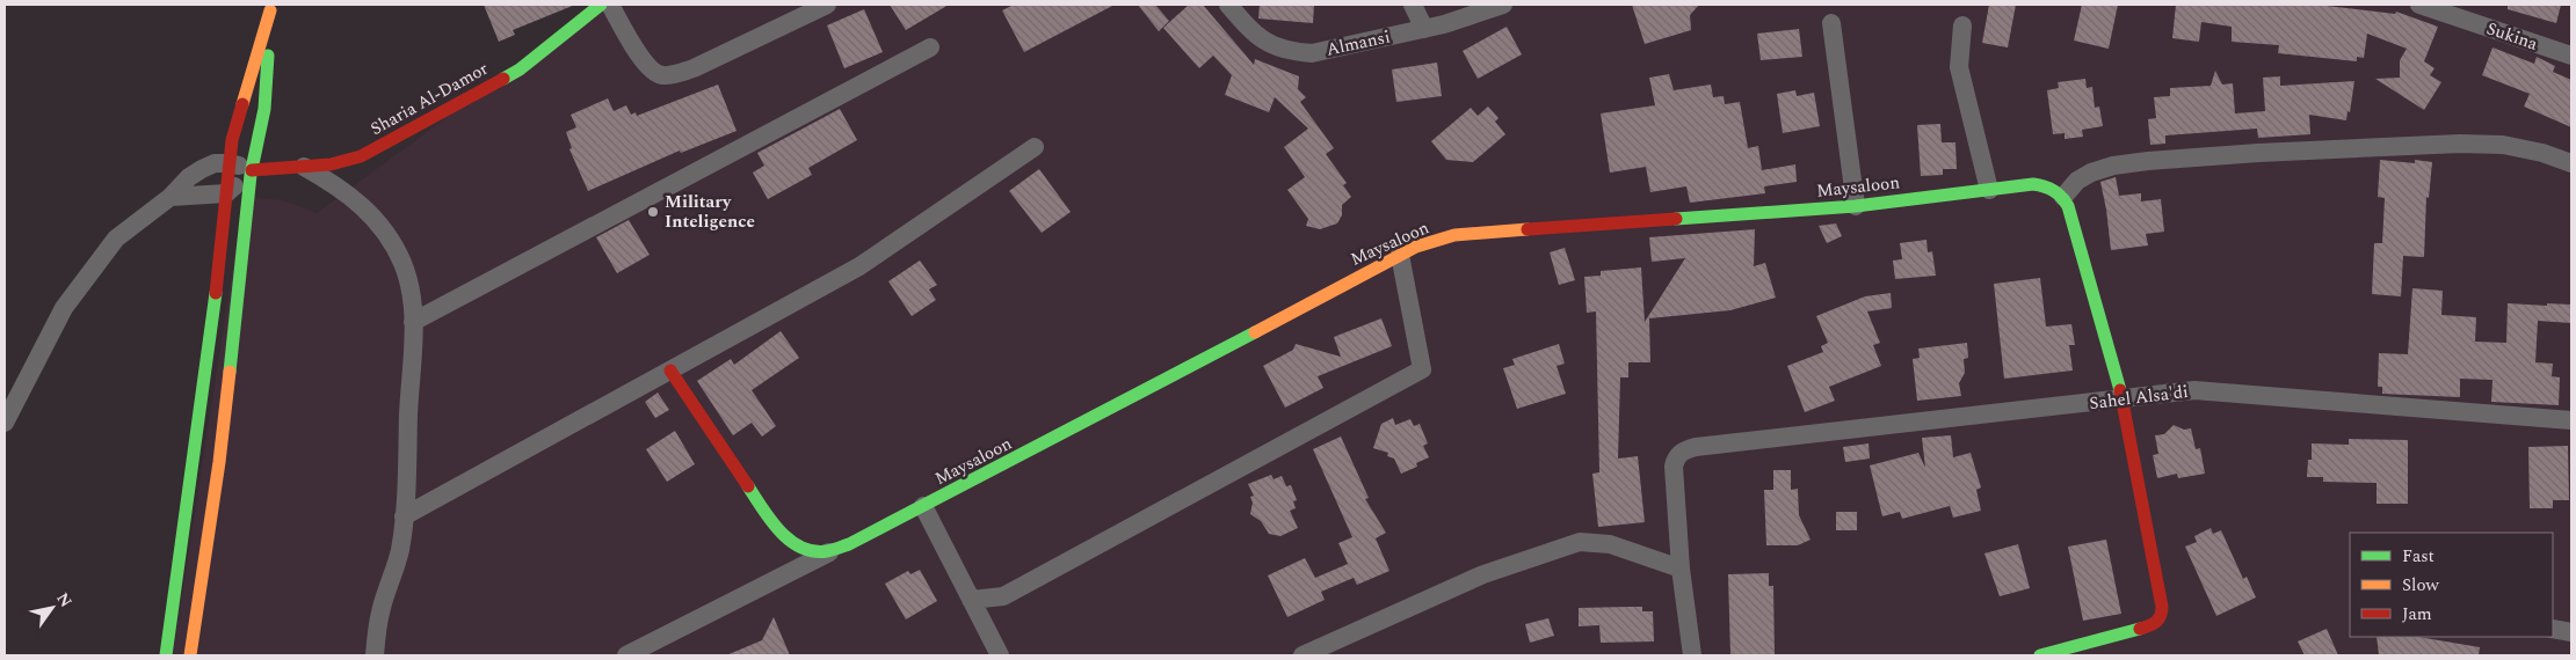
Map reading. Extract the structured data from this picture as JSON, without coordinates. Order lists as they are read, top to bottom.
{
  "streets": {
    "street": [
      "Sukina",
      "Almansi",
      "Sharia Al-Damor",
      "Maysaloon",
      "Sahel Alsa'di"
    ]
  },
  "places": ["Military Inteligence"],
  "legend": ["Fast", "Slow", "Jam"],
  "north": "top right"
}
